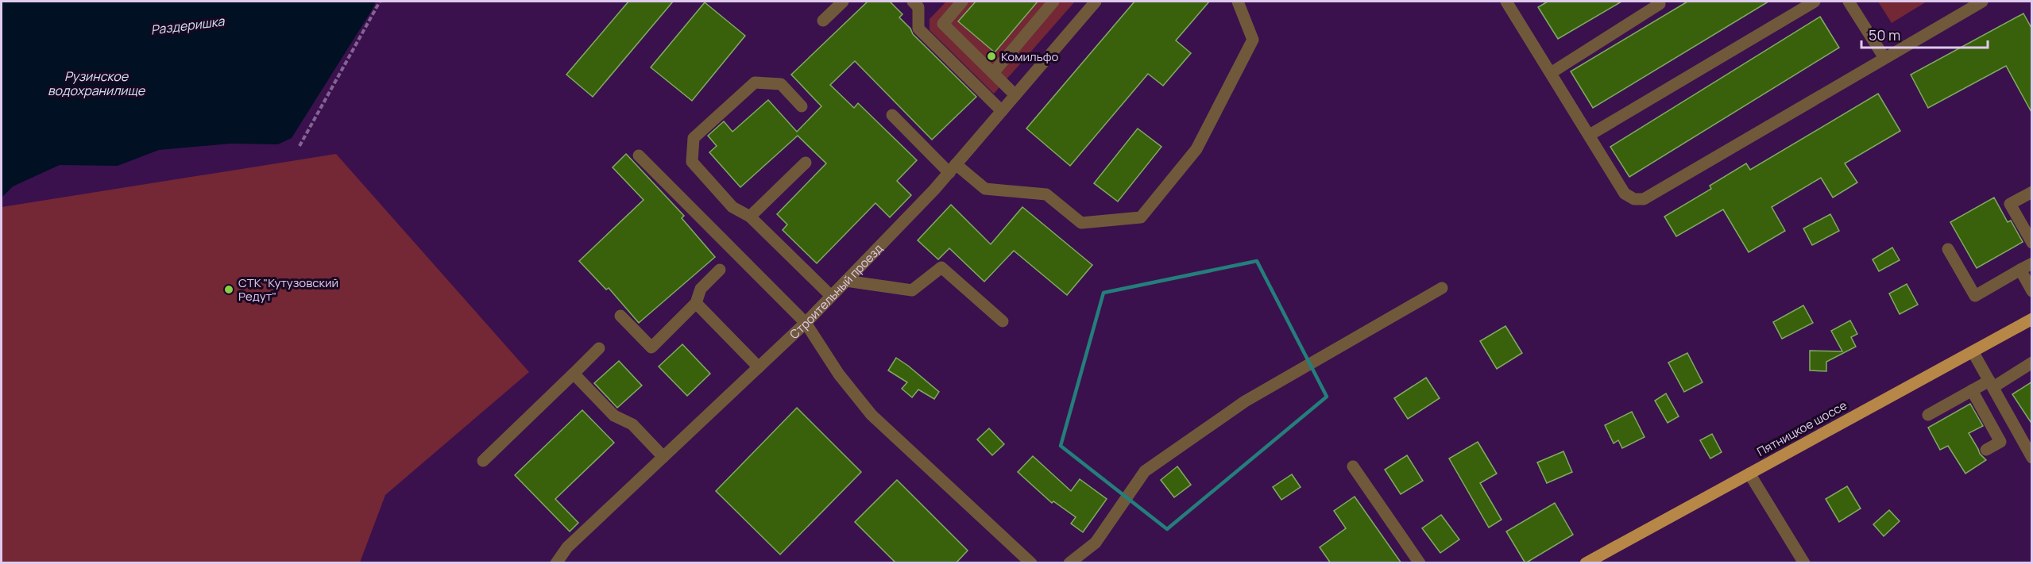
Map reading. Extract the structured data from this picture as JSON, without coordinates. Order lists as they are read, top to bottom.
{
  "streets": {
    "main road": ["Пятницкое шоссе"],
    "street": ["Строительный проезд"]
  },
  "water": ["Раздеришка", "Рузинское водохранилище"],
  "places": ["Комильфо", "СТК \"Кутузовский Редут\""],
  "scale_bar": "50 m"
}
